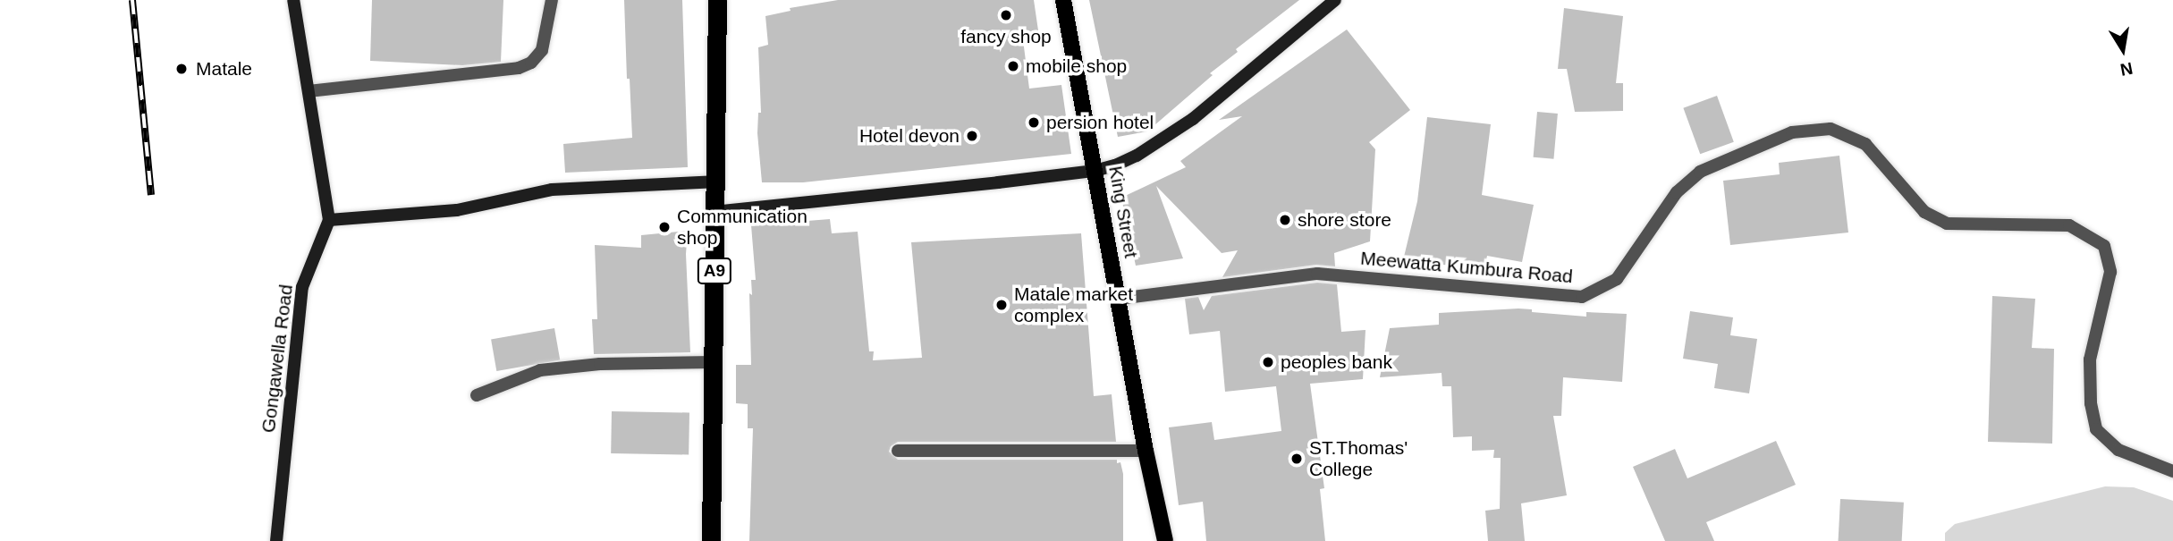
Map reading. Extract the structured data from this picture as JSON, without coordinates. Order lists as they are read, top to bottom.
{
  "streets": {
    "highway": ["A9"],
    "main road": ["King Street"],
    "street": ["Meewatta Kumbura Road", "Gongawella Road"]
  },
  "crossings": [
    ["King Street", "Meewatta Kumbura Road"]
  ],
  "places": [
    "fancy shop",
    "mobile shop",
    "Matale",
    "persion hotel",
    "Hotel devon",
    "shore store",
    "Communication shop",
    "Matale market complex",
    "peoples bank",
    "ST.Thomas' College"
  ],
  "north": "bottom"
}
